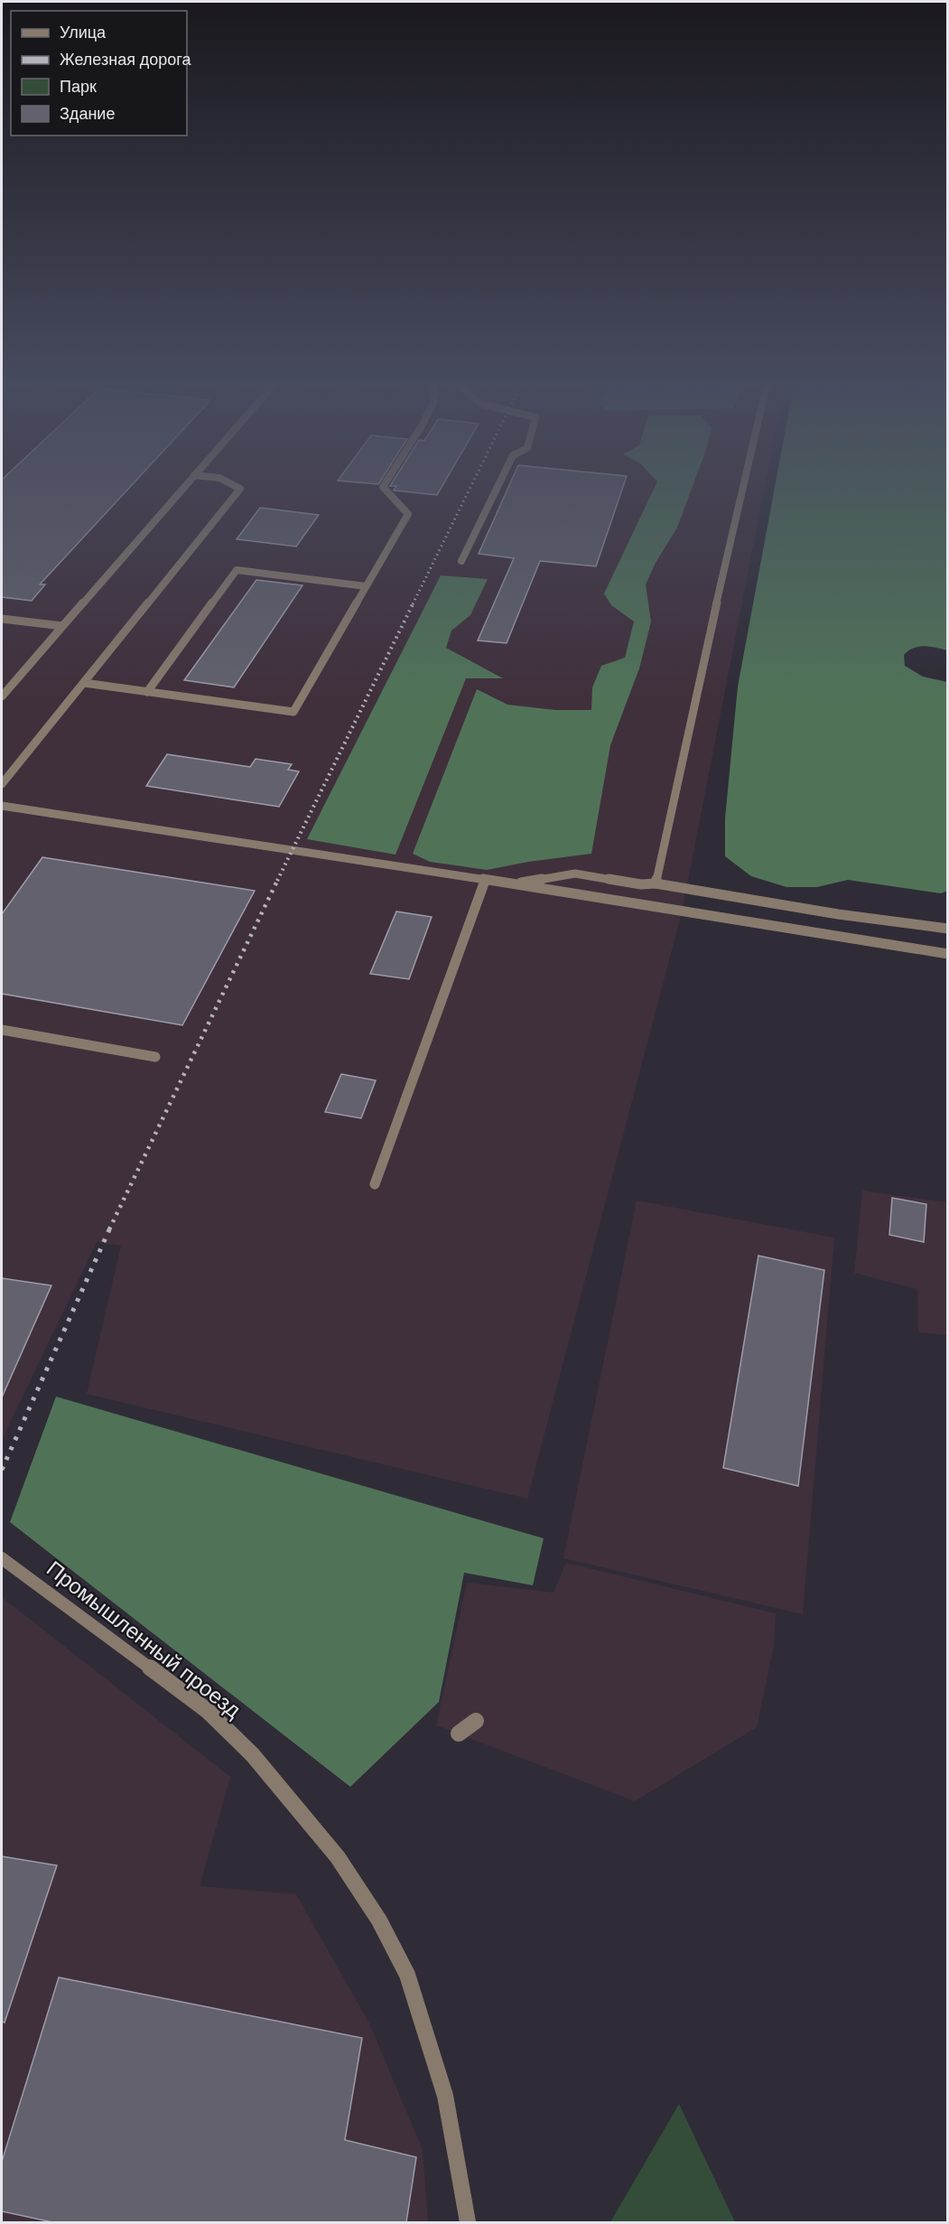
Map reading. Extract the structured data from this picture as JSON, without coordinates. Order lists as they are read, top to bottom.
{
  "streets": {
    "street": ["Промышленный проезд"]
  },
  "legend": [
    "Улица",
    "Железная дорога",
    "Парк",
    "Здание"
  ]
}
